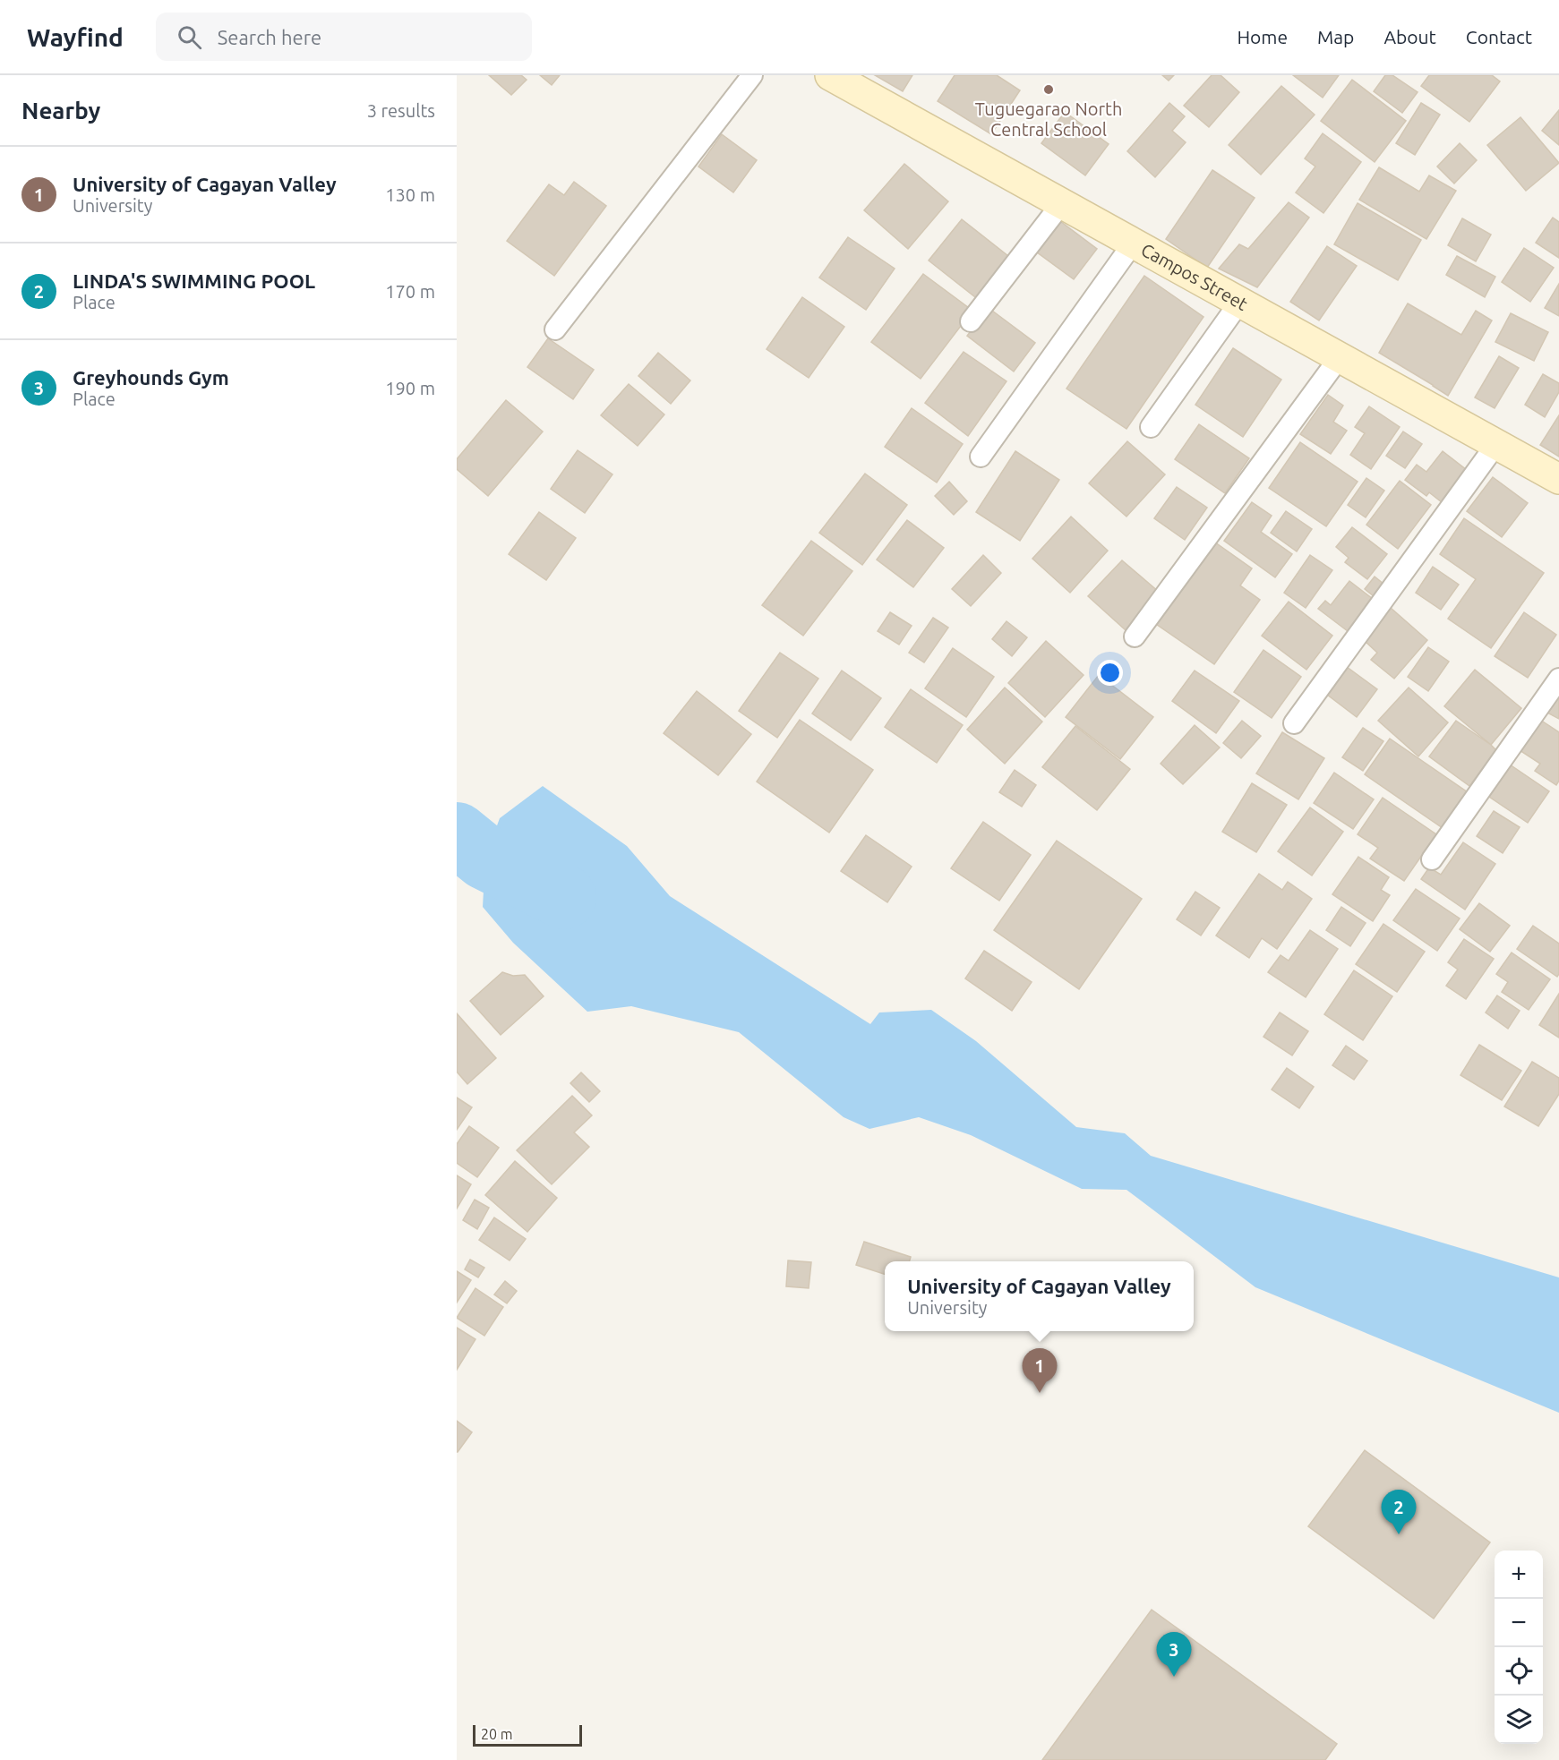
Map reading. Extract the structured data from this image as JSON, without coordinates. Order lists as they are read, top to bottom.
{
  "streets": {
    "street": ["Campos Street"]
  },
  "places": ["Tuguegarao North Central School"],
  "scale_bar": "20 m",
  "page": {
    "header": "Wayfind",
    "search": "Search here",
    "nav": [
      "Home",
      "Map",
      "About",
      "Contact"
    ],
    "heading": ["Nearby", "3 results"],
    "list": [
      {
        "mark": "1",
        "name": "University of Cagayan Valley",
        "note": "University",
        "value": "130 m"
      },
      {
        "mark": "2",
        "name": "LINDA'S SWIMMING POOL",
        "note": "Place",
        "value": "170 m"
      },
      {
        "mark": "3",
        "name": "Greyhounds Gym",
        "note": "Place",
        "value": "190 m"
      }
    ],
    "popup": ["University of Cagayan Valley", "University"],
    "pins": ["1", "2", "3"],
    "map_buttons": ["+", "−"],
    "scale": "20 m"
  }
}
